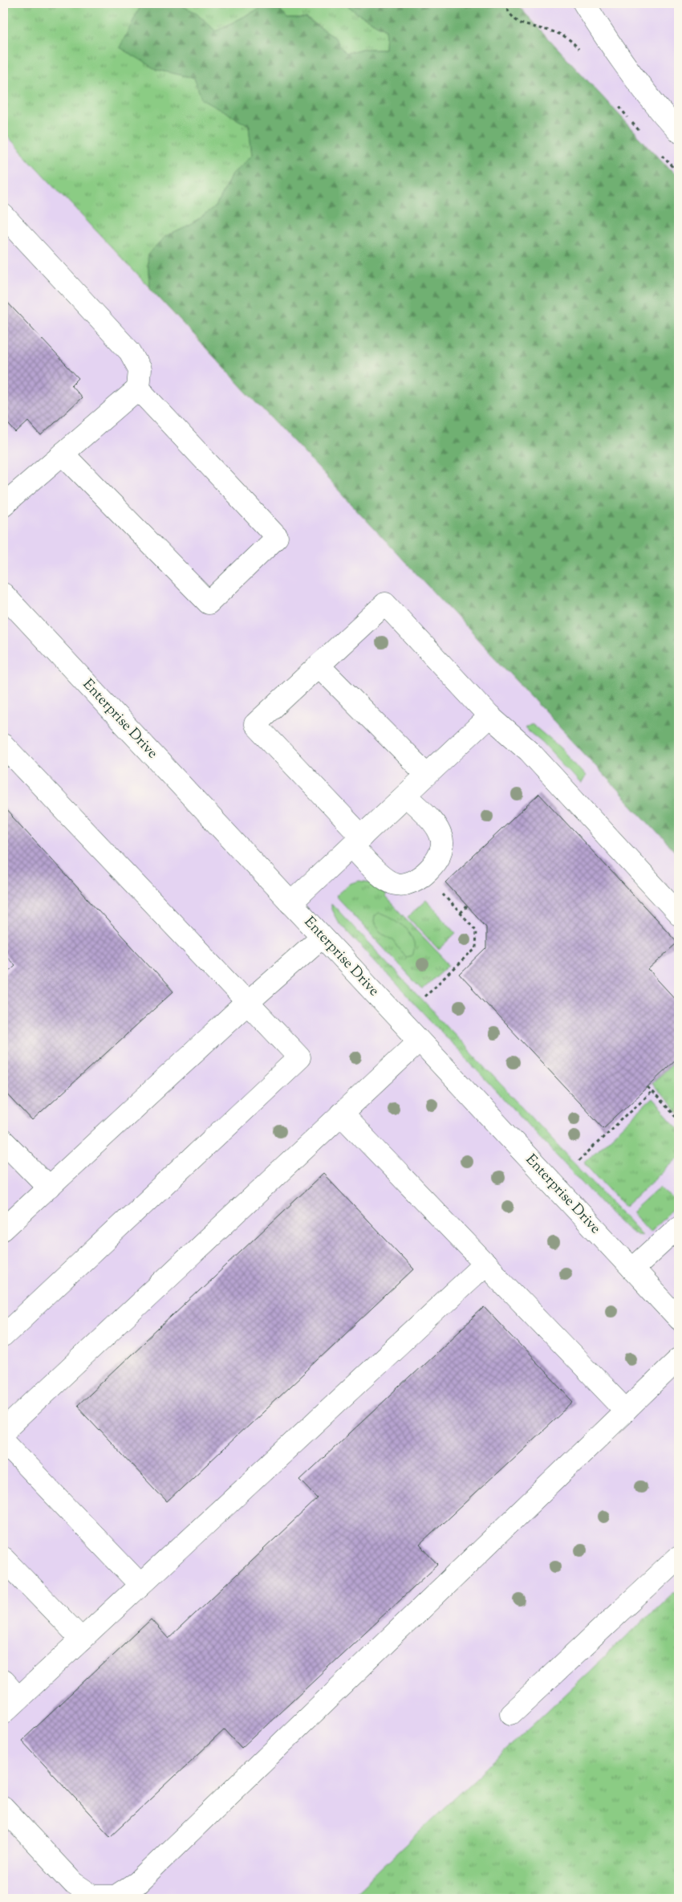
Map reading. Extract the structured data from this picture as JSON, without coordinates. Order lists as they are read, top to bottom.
{
  "streets": {
    "street": ["Enterprise Drive"]
  }
}
